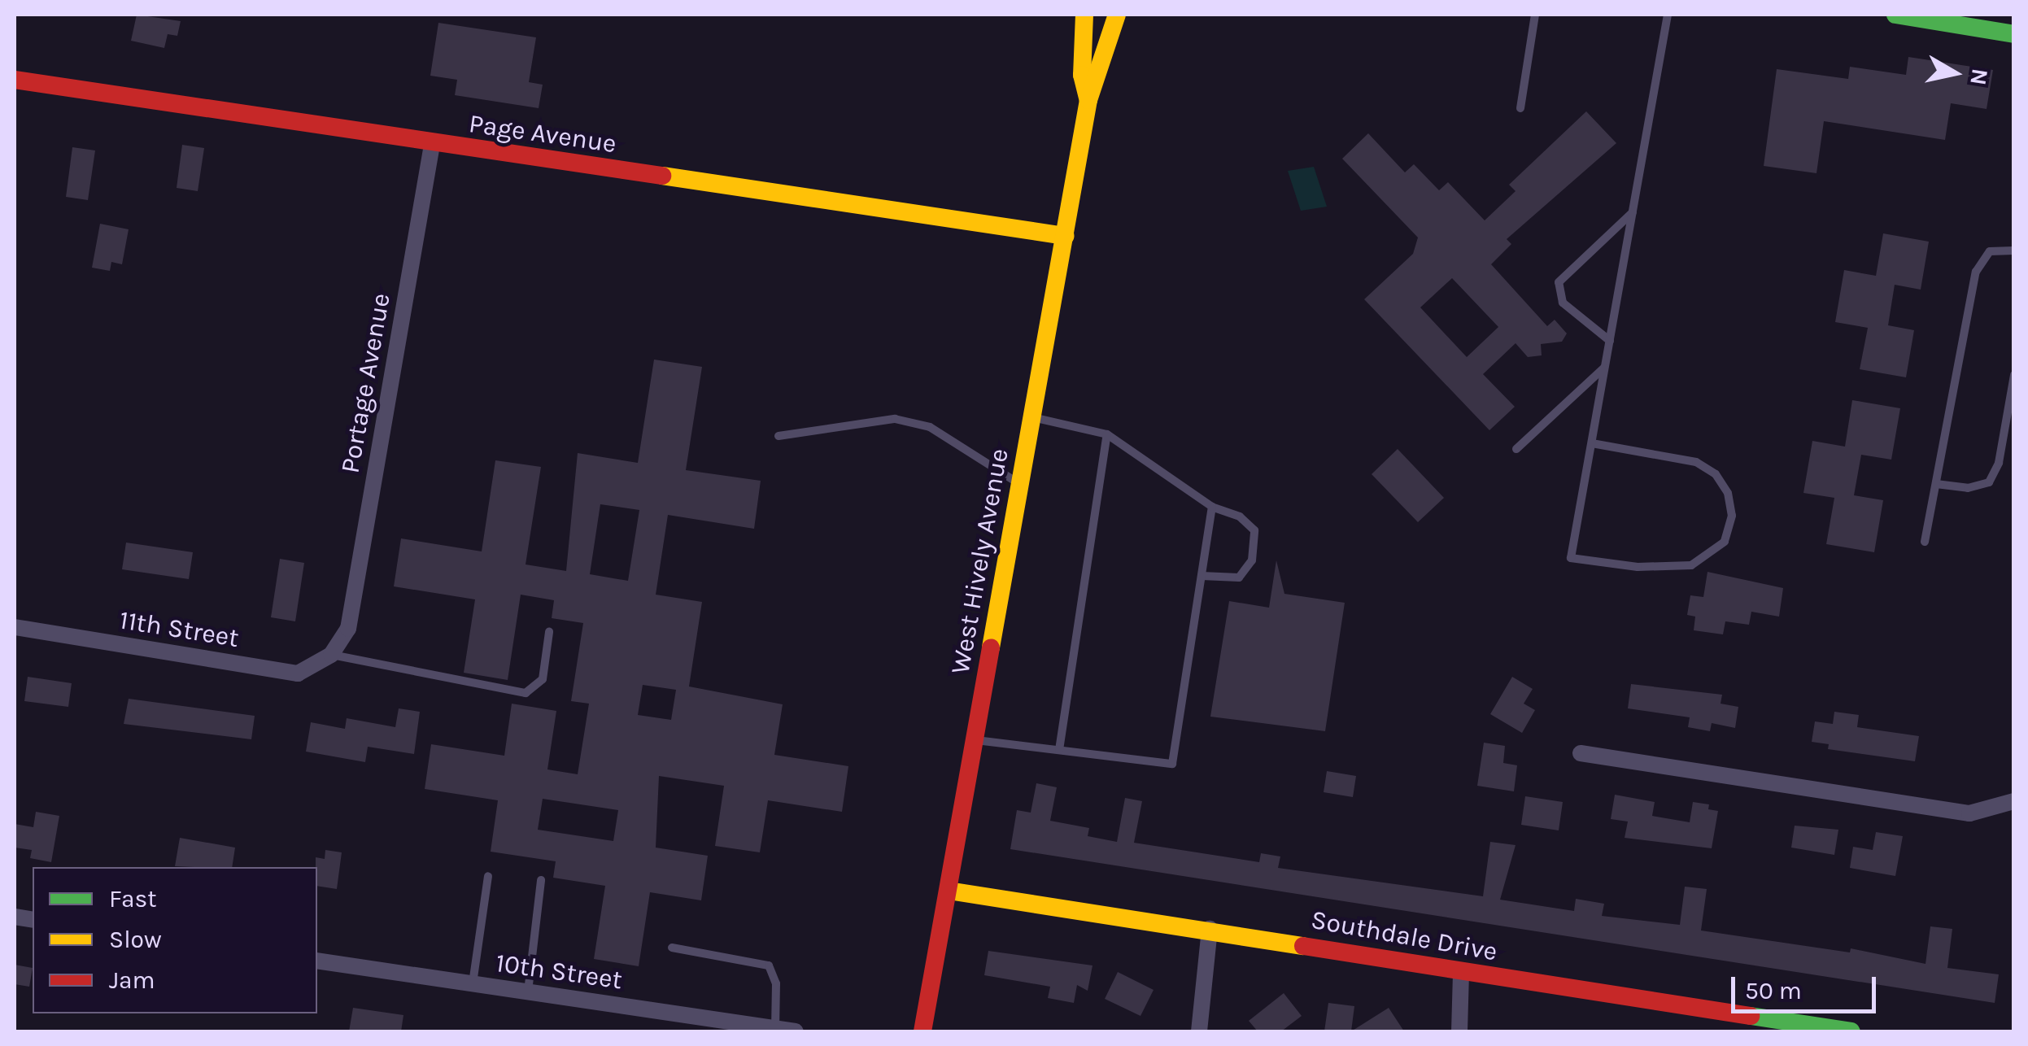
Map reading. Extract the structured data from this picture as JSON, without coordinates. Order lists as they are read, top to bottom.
{
  "streets": {
    "street": [
      "Page Avenue",
      "Portage Avenue",
      "West Hively Avenue",
      "11th Street",
      "Southdale Drive",
      "10th Street"
    ]
  },
  "crossings": [
    ["Page Avenue", "Portage Avenue"],
    ["Page Avenue", "West Hively Avenue"],
    ["Portage Avenue", "11th Street"],
    ["West Hively Avenue", "Southdale Drive"]
  ],
  "legend": ["Fast", "Slow", "Jam"],
  "scale_bar": "50 m",
  "north": "right"
}
